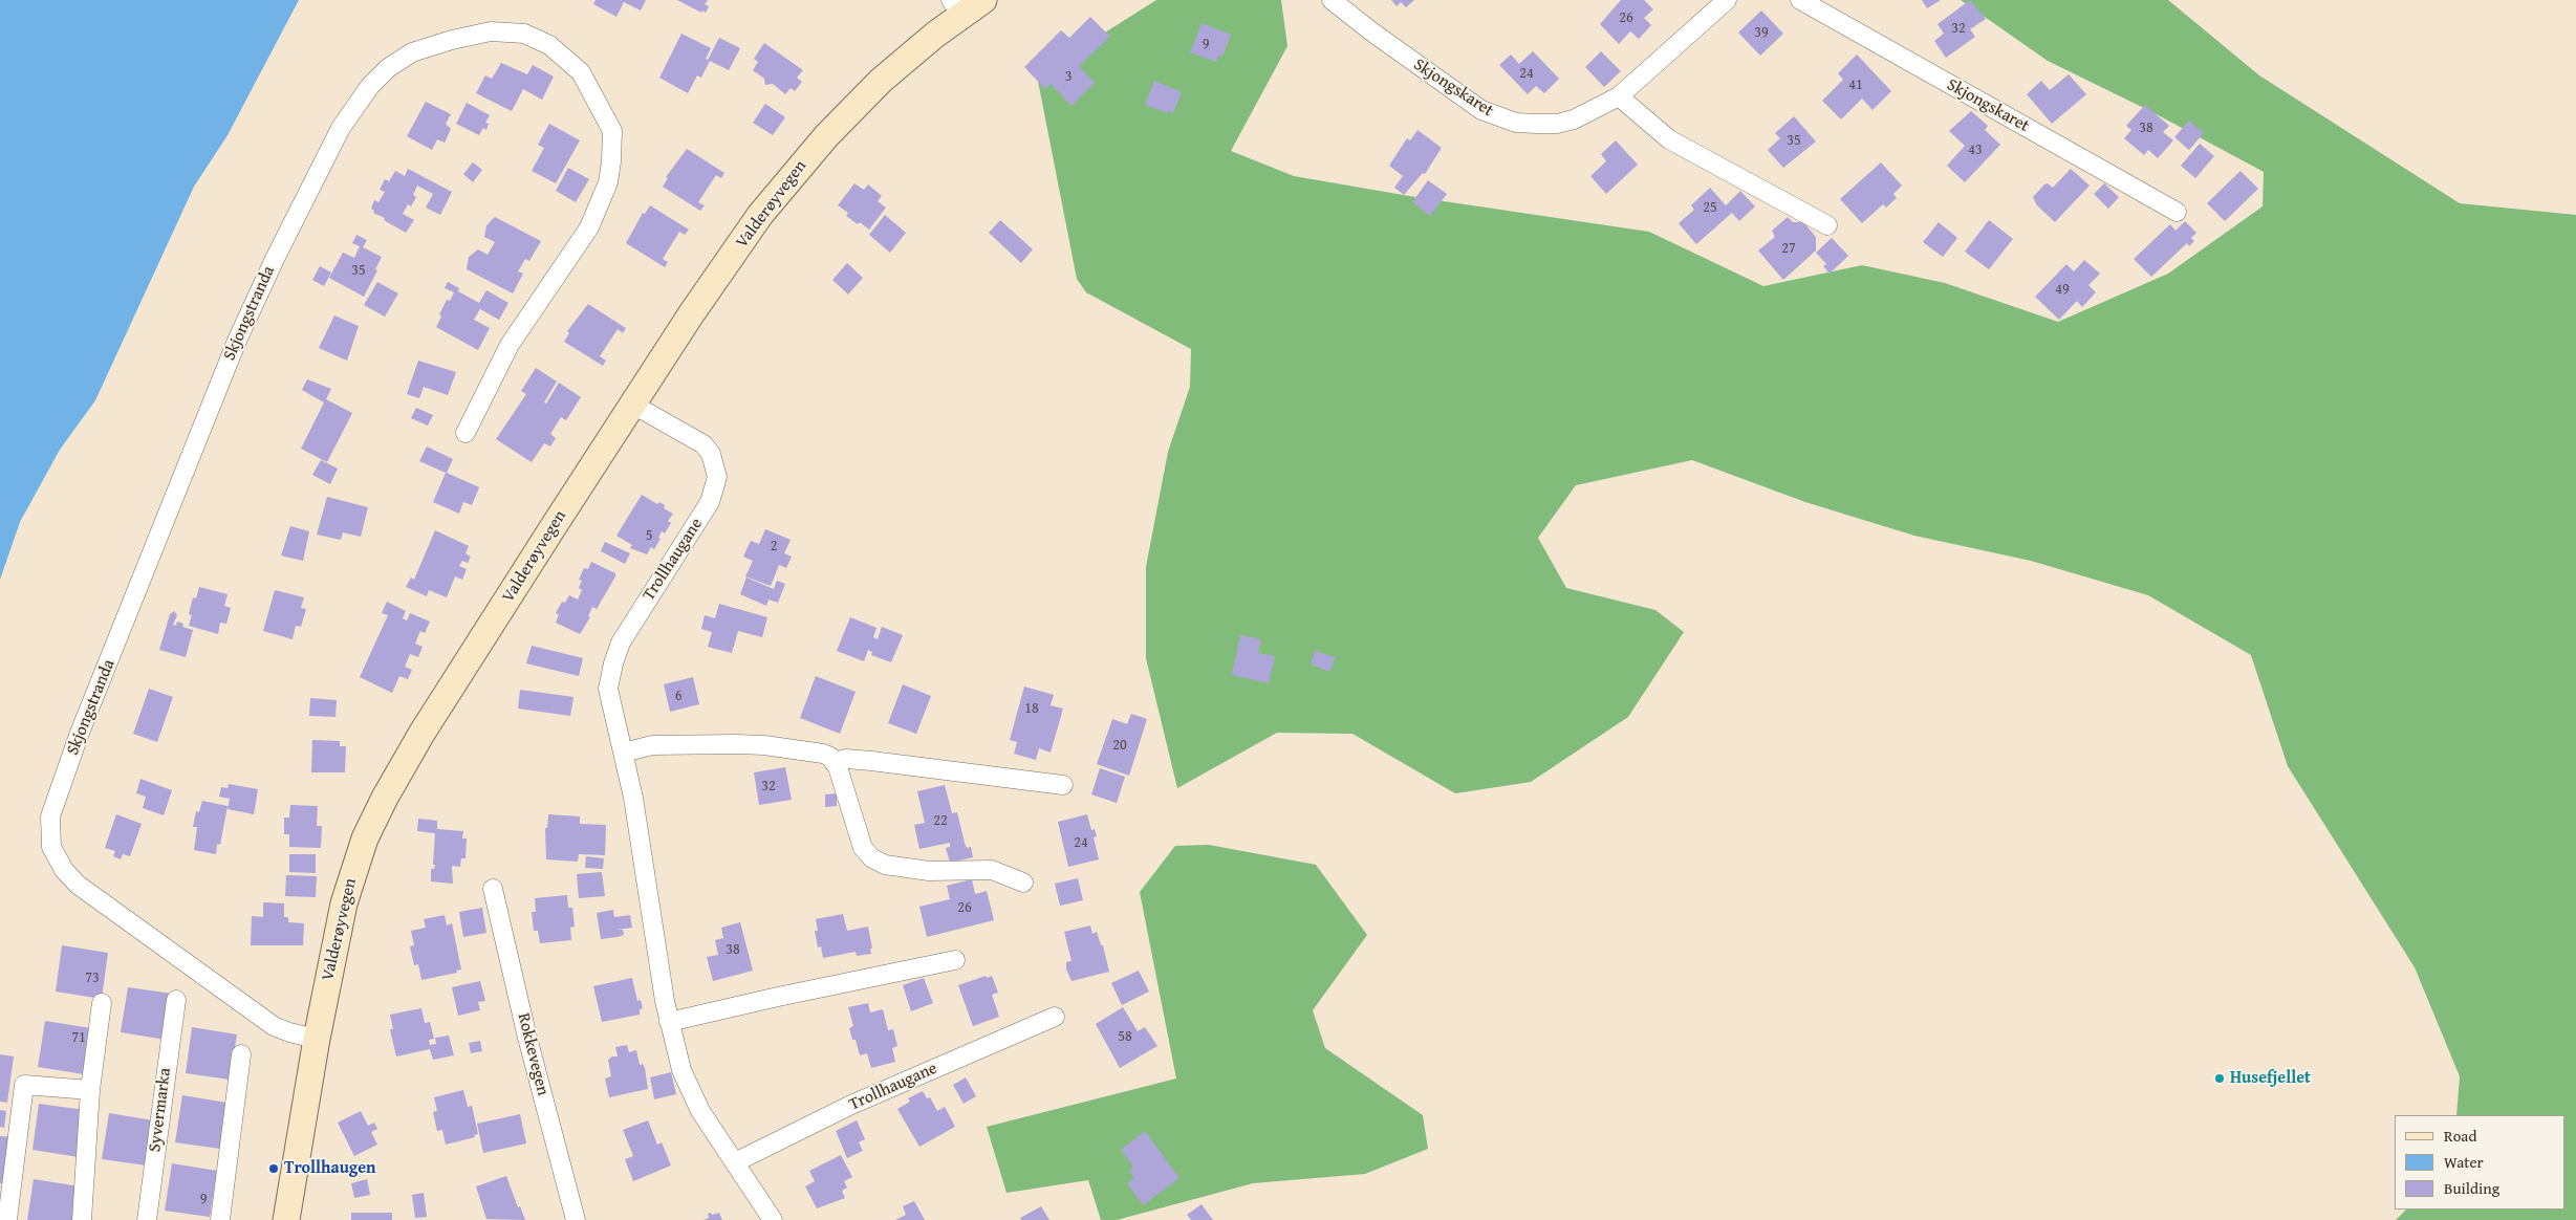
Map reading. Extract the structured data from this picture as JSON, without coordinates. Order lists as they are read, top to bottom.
{
  "streets": {
    "main road": ["Valderøyvegen"],
    "street": [
      "Skjongskaret",
      "Skjongstranda",
      "Trollhaugane",
      "Rokkevegen",
      "Syvermarka"
    ]
  },
  "crossings": [
    ["Valderøyvegen", "Skjongstranda"],
    ["Valderøyvegen", "Trollhaugane"]
  ],
  "places": ["Husefjellet", "Trollhaugen"],
  "house_numbers": [
    "26",
    "32",
    "39",
    "9",
    "24",
    "3",
    "41",
    "38",
    "35",
    "43",
    "25",
    "27",
    "35",
    "49",
    "5",
    "2",
    "6",
    "18",
    "20",
    "32",
    "22",
    "24",
    "26",
    "38",
    "73",
    "58",
    "71",
    "9"
  ],
  "legend": ["Road", "Water", "Building"]
}
